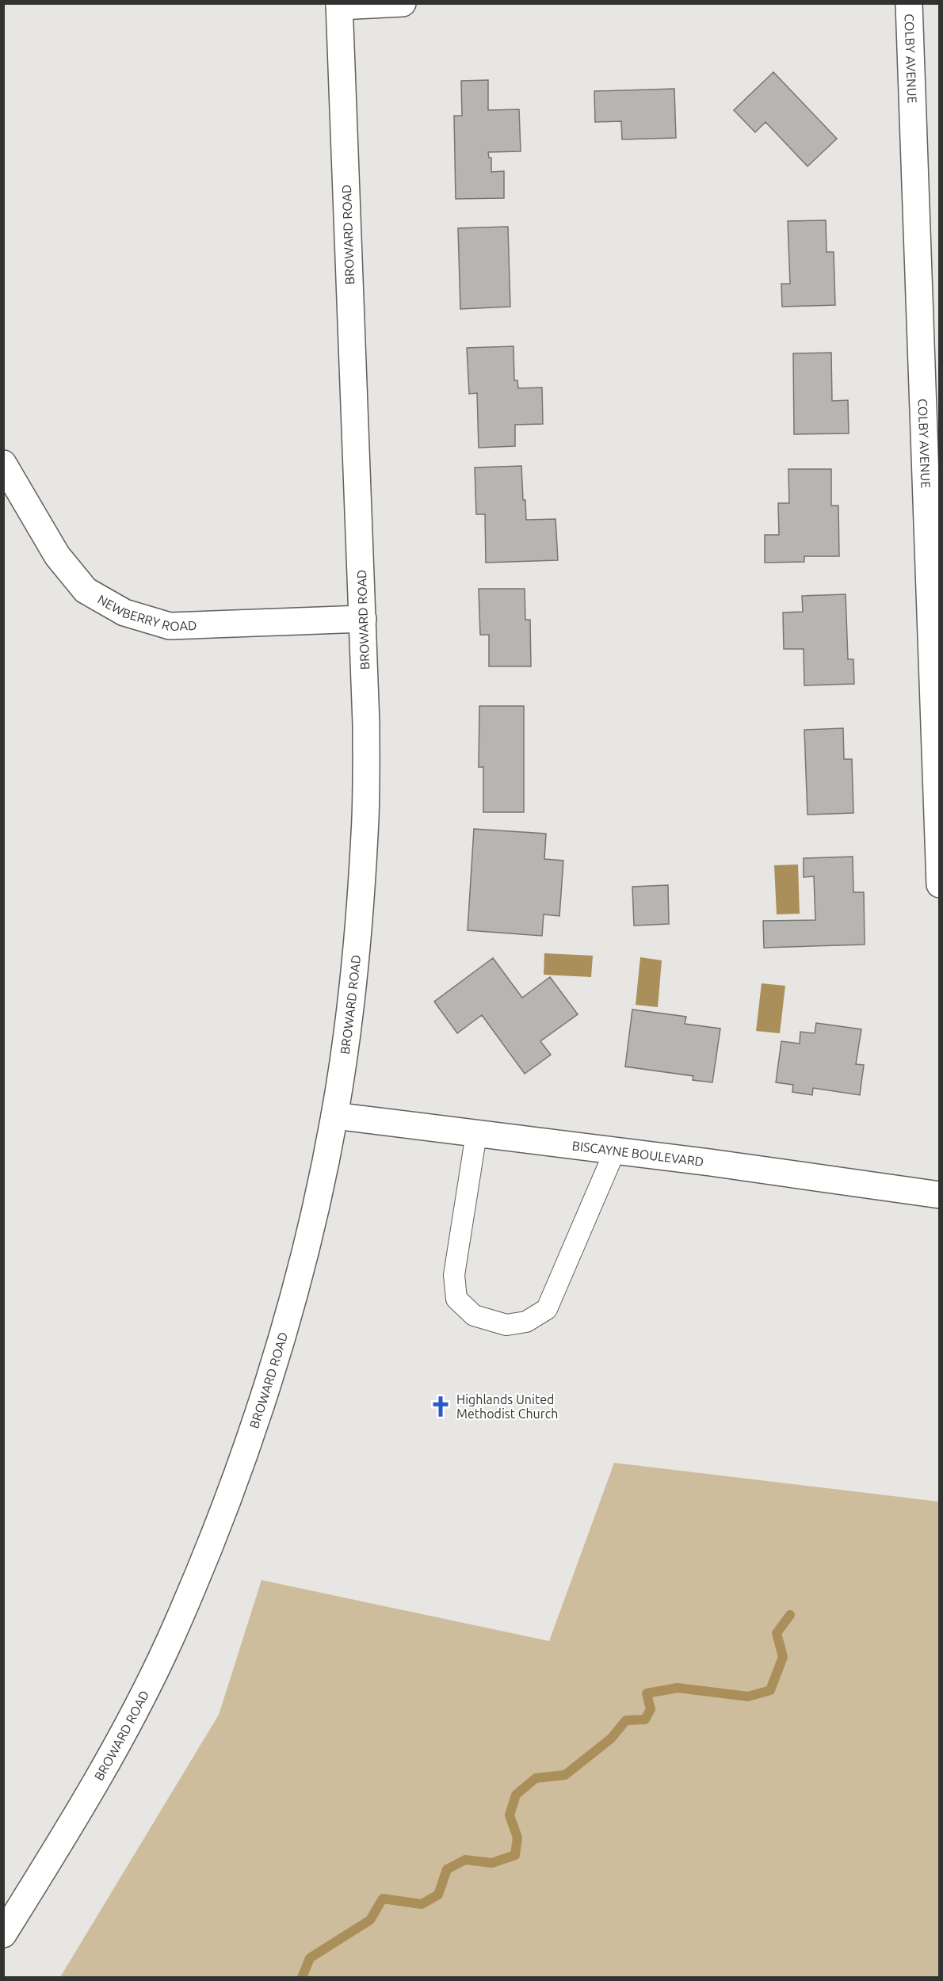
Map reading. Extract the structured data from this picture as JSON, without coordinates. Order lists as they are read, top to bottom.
{
  "streets": {
    "street": [
      "COLBY AVENUE",
      "BROWARD ROAD",
      "NEWBERRY ROAD",
      "BISCAYNE BOULEVARD"
    ]
  },
  "crossings": [
    ["BROWARD ROAD", "NEWBERRY ROAD"],
    ["BROWARD ROAD", "BISCAYNE BOULEVARD"]
  ],
  "places": {
    "church": ["Highlands United Methodist Church"]
  }
}
